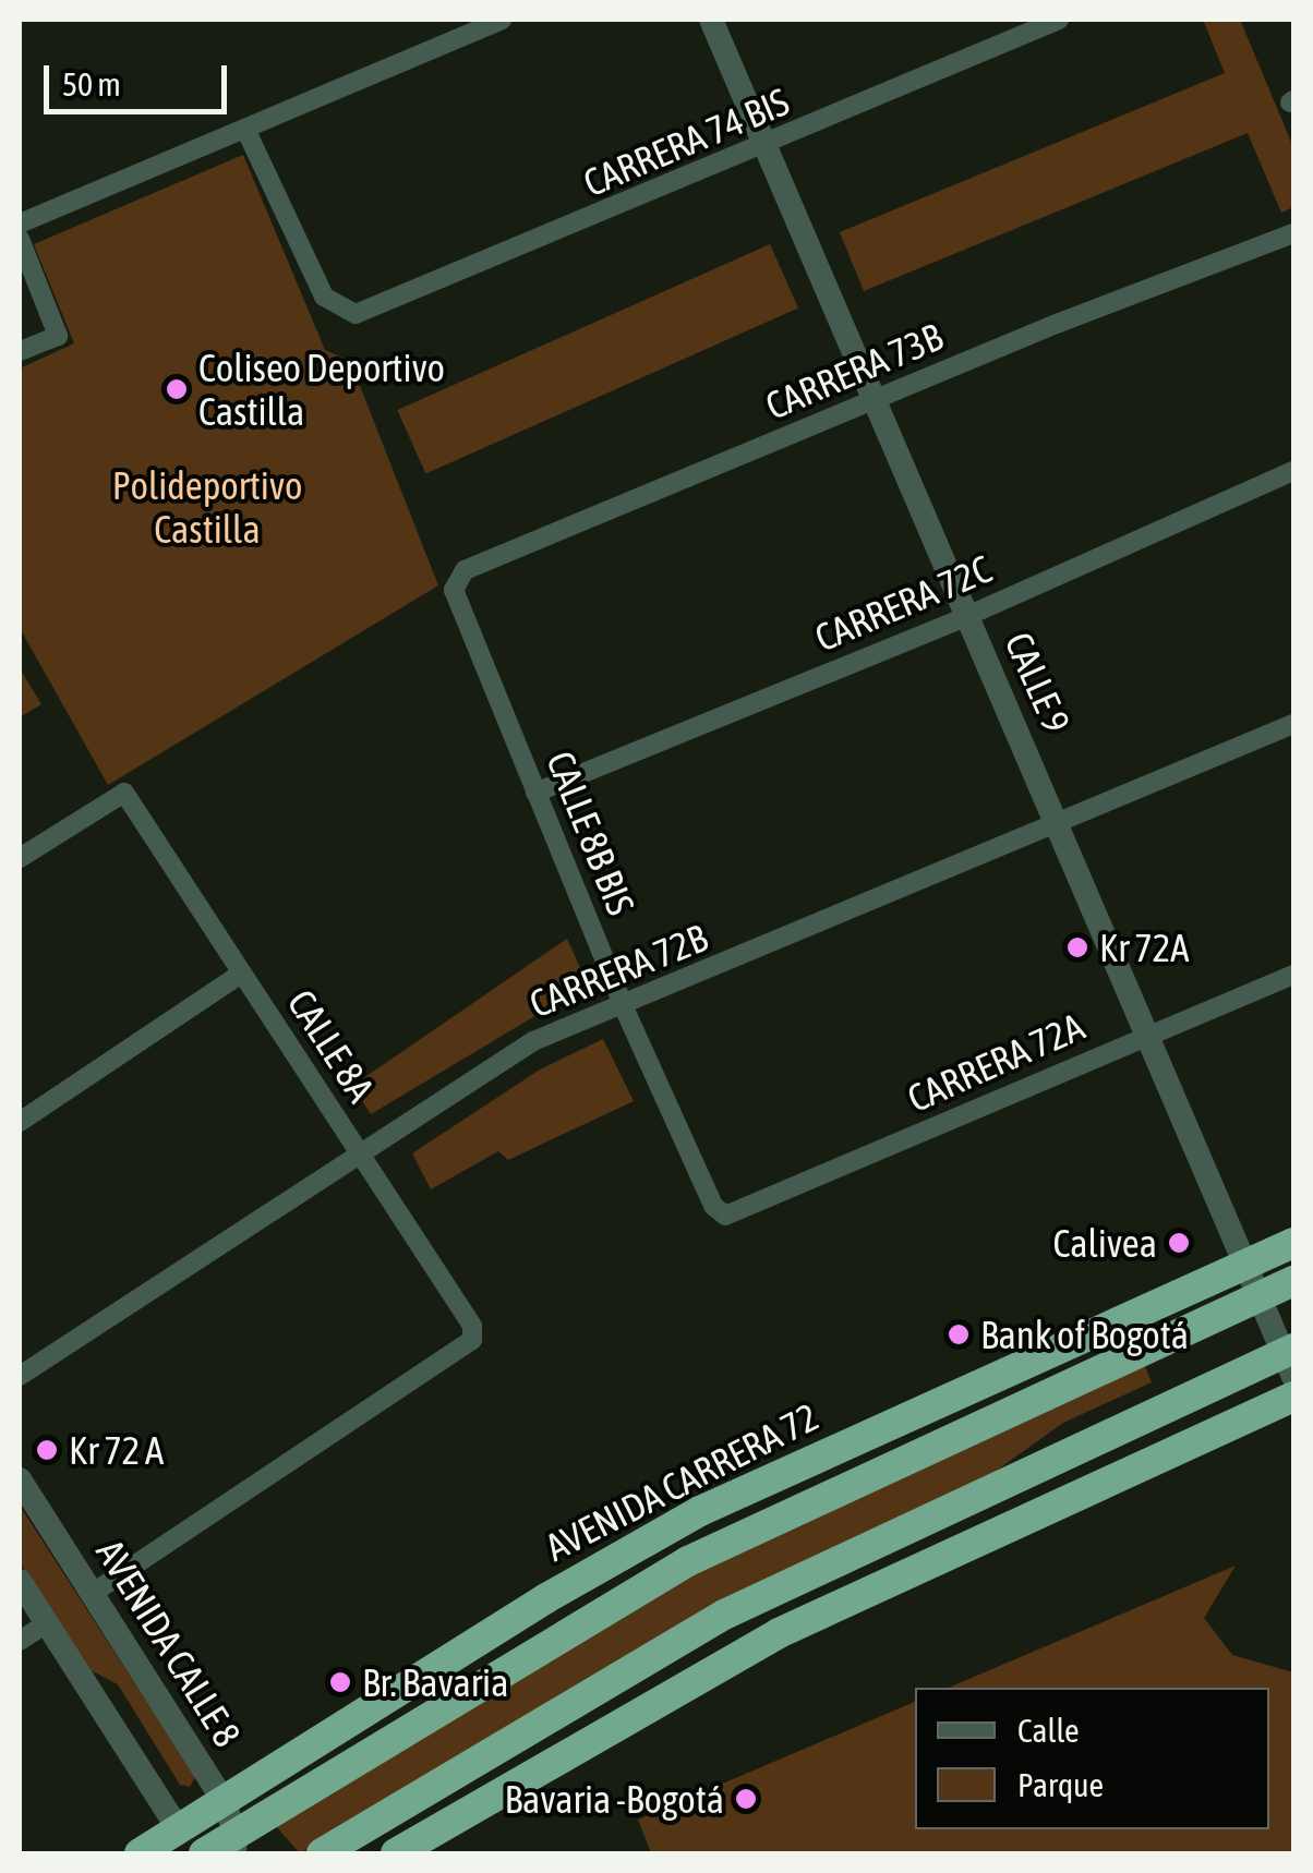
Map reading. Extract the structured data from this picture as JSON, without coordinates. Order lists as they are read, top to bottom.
{
  "streets": {
    "highway": ["AVENIDA CARRERA 72"],
    "street": [
      "CARRERA 74 BIS",
      "CARRERA 73B",
      "CARRERA 72C",
      "CALLE 9",
      "CALLE 8B BIS",
      "CARRERA 72B",
      "CALLE 8A",
      "CARRERA 72A",
      "AVENIDA CALLE 8"
    ]
  },
  "crossings": [
    ["CARRERA 74 BIS", "CALLE 9"],
    ["CARRERA 73B", "CALLE 9"],
    ["CARRERA 73B", "CALLE 8B BIS"],
    ["CARRERA 72C", "CALLE 9"],
    ["CARRERA 72C", "CALLE 8B BIS"],
    ["CALLE 9", "CARRERA 72B"],
    ["CALLE 9", "CARRERA 72A"],
    ["CALLE 9", "AVENIDA CARRERA 72"],
    ["CALLE 8B BIS", "CARRERA 72B"],
    ["CALLE 8B BIS", "CARRERA 72A"],
    ["CARRERA 72B", "CALLE 8A"],
    ["CALLE 8A", "AVENIDA CALLE 8"],
    ["AVENIDA CARRERA 72", "AVENIDA CALLE 8"]
  ],
  "parks": ["Polideportivo Castilla"],
  "places": [
    "Coliseo Deportivo Castilla",
    "Kr 72A",
    "Calivea",
    "Bank of Bogotá",
    "Kr 72 A",
    "Br. Bavaria",
    "Bavaria -Bogotá"
  ],
  "legend": ["Calle", "Parque"],
  "scale_bar": "50 m"
}
